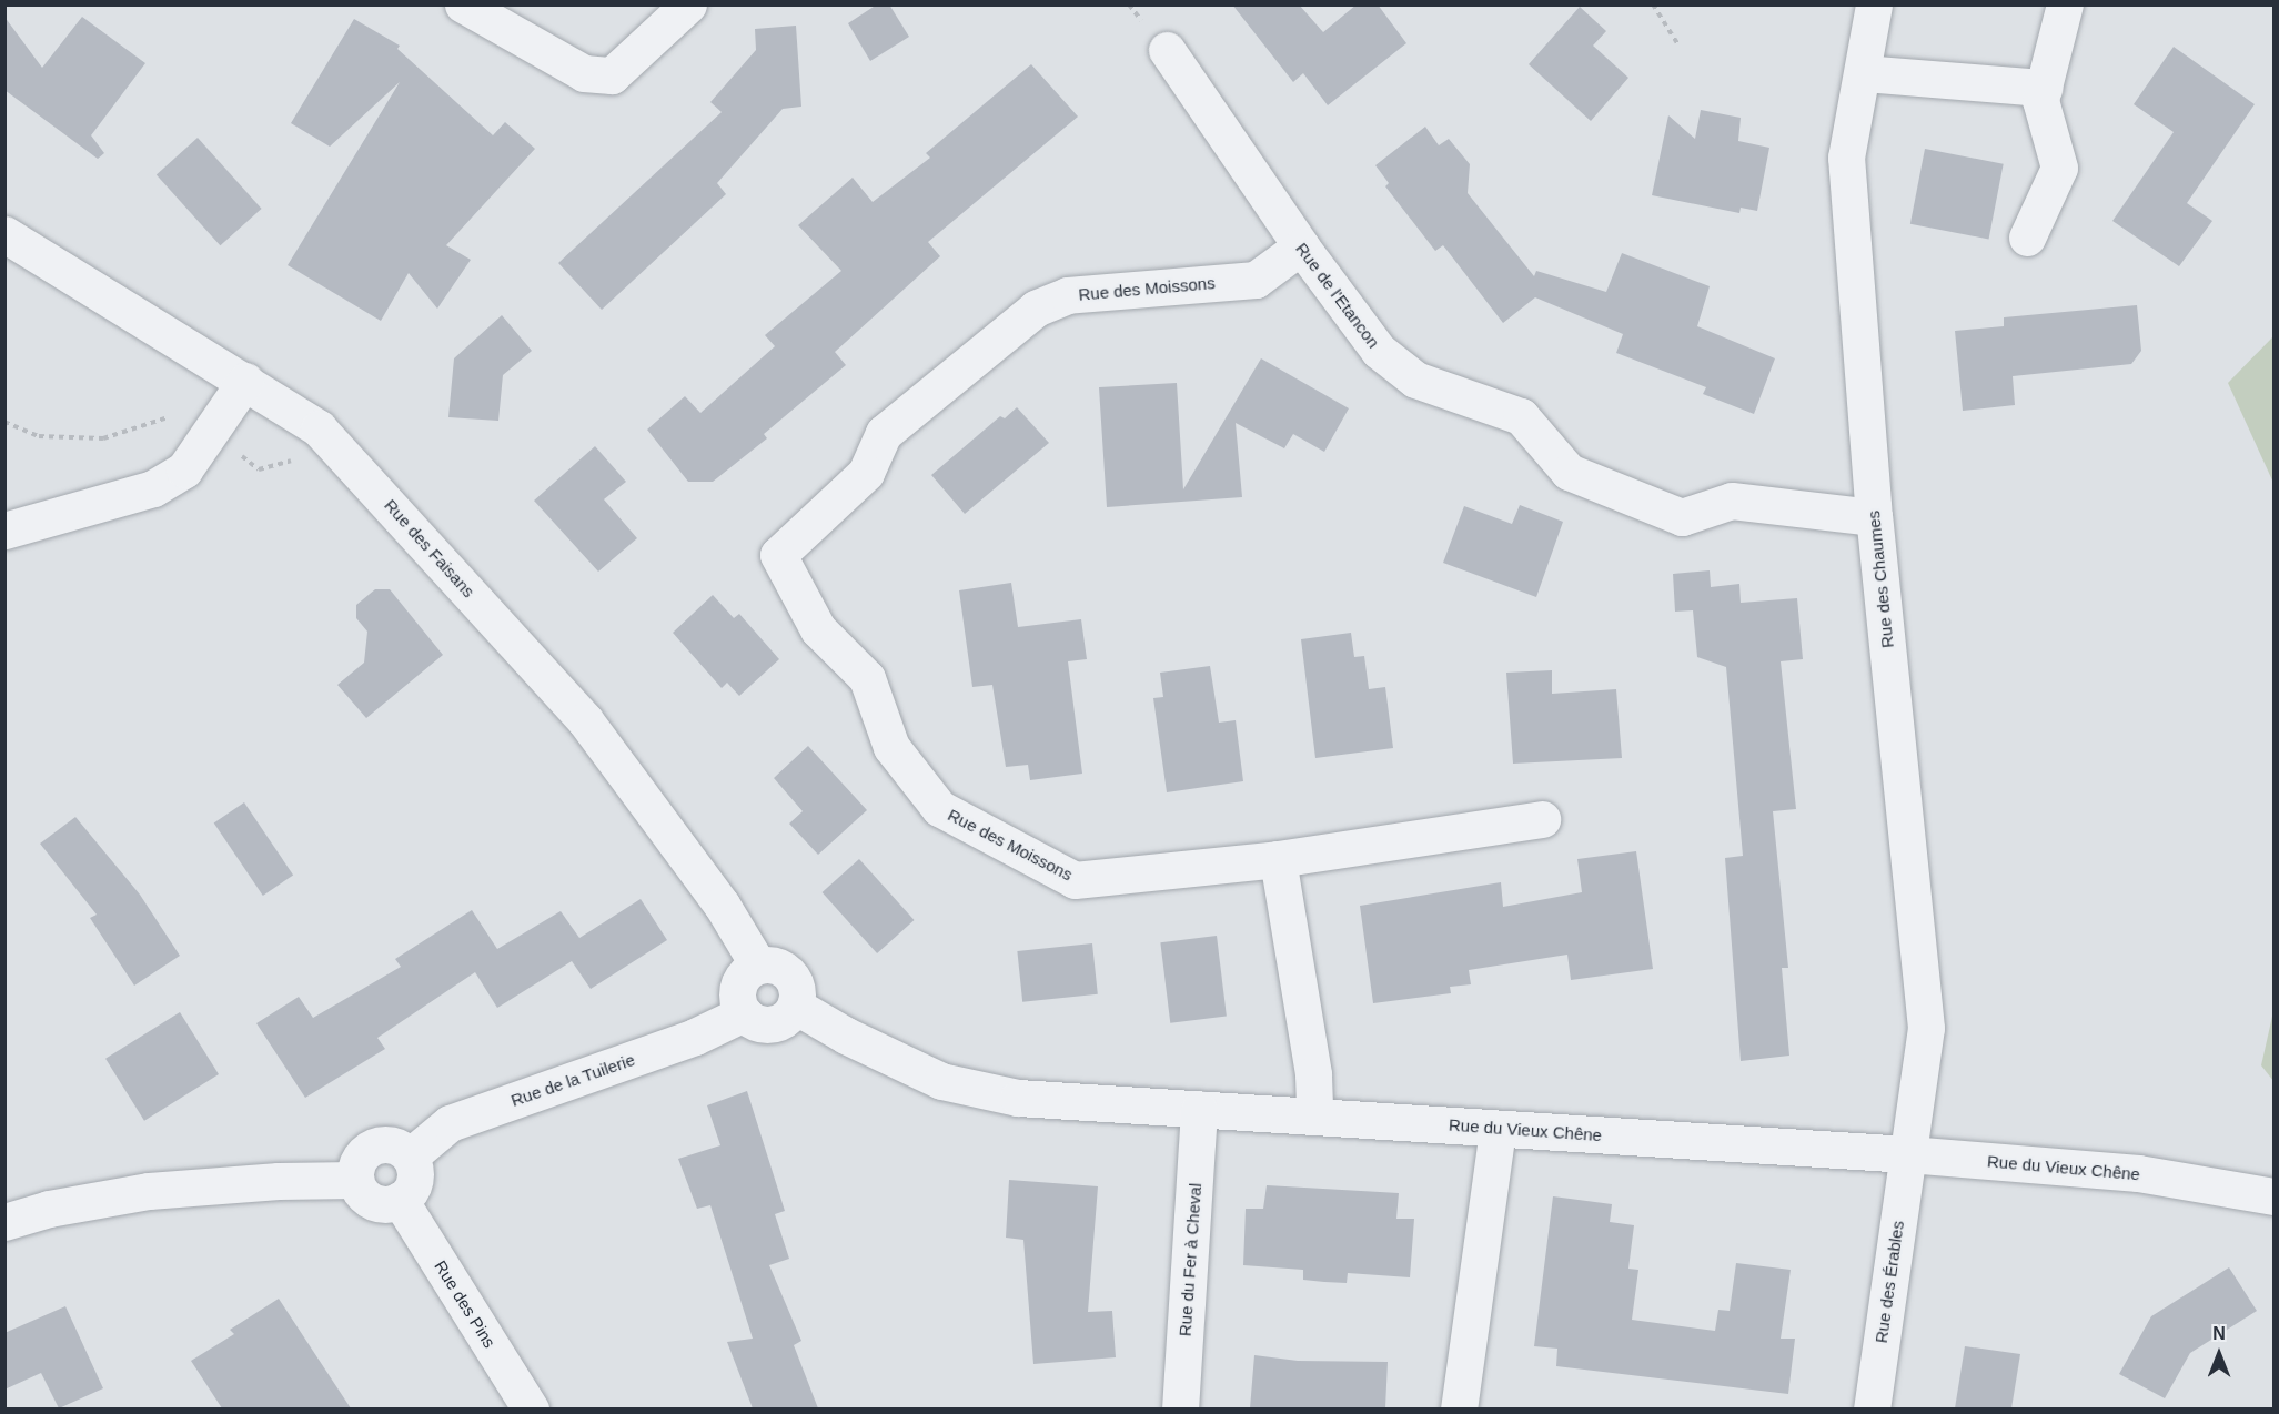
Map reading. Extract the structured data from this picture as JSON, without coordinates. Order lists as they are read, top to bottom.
{
  "streets": {
    "street": [
      "Rue des Moissons",
      "Rue de l'Etancon",
      "Rue des Faisans",
      "Rue des Chaumes",
      "Rue de la Tuilerie",
      "Rue du Vieux Chêne",
      "Rue du Fer à Cheval",
      "Rue des Érables",
      "Rue des Pins"
    ]
  },
  "crossings": [
    ["Rue des Moissons", "Rue de l'Etancon"],
    ["Rue de l'Etancon", "Rue des Chaumes"],
    ["Rue des Faisans", "Rue de la Tuilerie"],
    ["Rue des Faisans", "Rue du Vieux Chêne"],
    ["Rue des Chaumes", "Rue du Vieux Chêne"],
    ["Rue des Chaumes", "Rue des Érables"],
    ["Rue de la Tuilerie", "Rue du Vieux Chêne"],
    ["Rue de la Tuilerie", "Rue des Pins"],
    ["Rue du Vieux Chêne", "Rue du Fer à Cheval"],
    ["Rue du Vieux Chêne", "Rue des Érables"]
  ],
  "north": "top"
}
